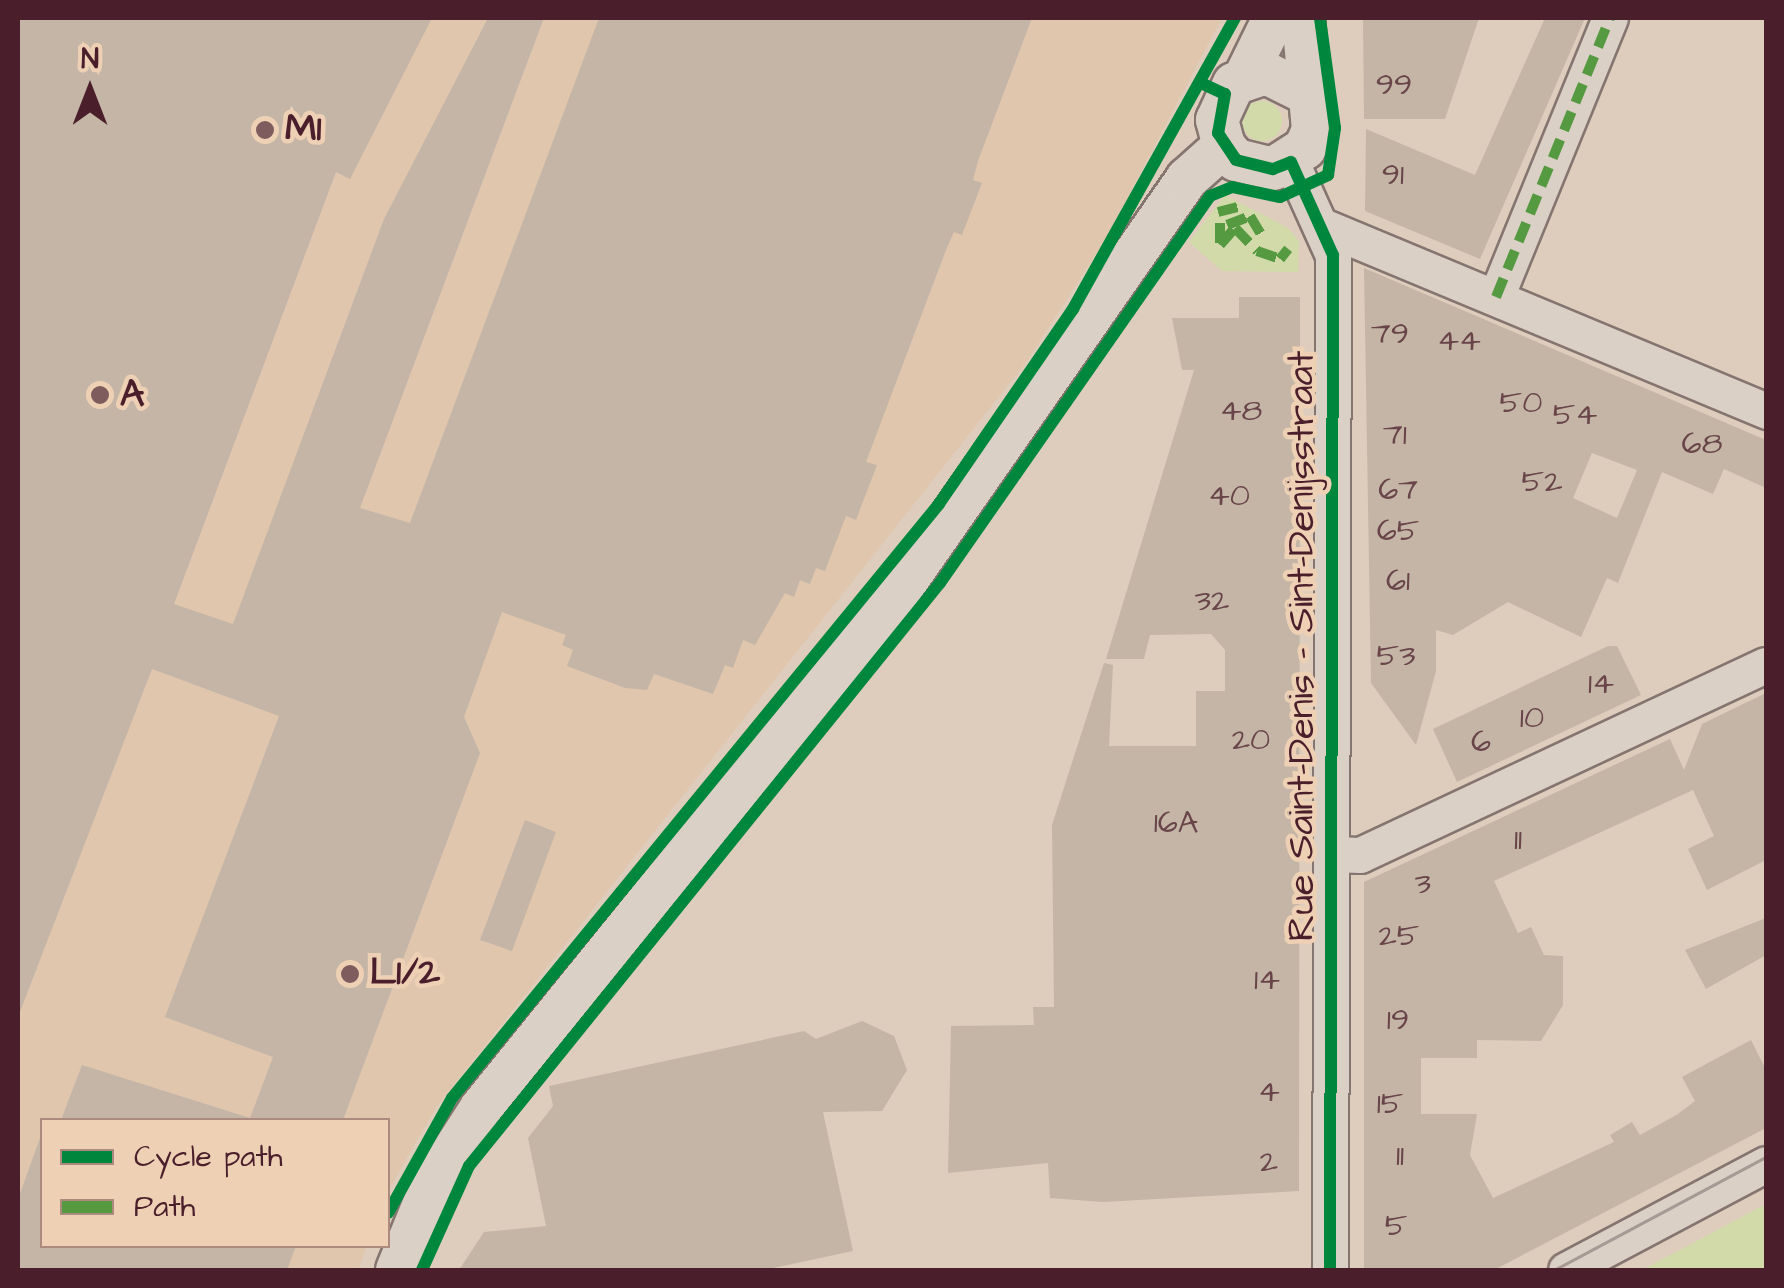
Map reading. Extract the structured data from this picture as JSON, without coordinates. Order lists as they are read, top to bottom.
{
  "streets": {
    "street": ["Rue Saint-Denis - Sint-Denijsstraat"]
  },
  "places": ["M1", "A", "L1/2"],
  "house_numbers": [
    "99",
    "91",
    "79",
    "44",
    "50",
    "48",
    "54",
    "71",
    "68",
    "52",
    "67",
    "40",
    "65",
    "61",
    "32",
    "53",
    "14",
    "10",
    "20",
    "6",
    "16A",
    "11",
    "3",
    "25",
    "14",
    "19",
    "4",
    "15",
    "11",
    "2",
    "5"
  ],
  "legend": ["Cycle path", "Path"],
  "north": "top"
}
